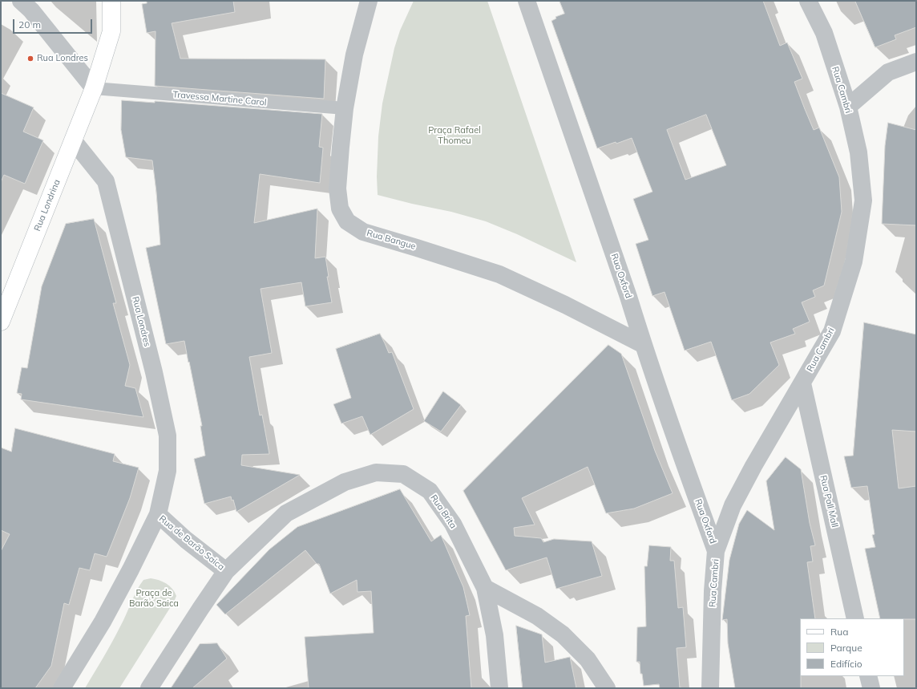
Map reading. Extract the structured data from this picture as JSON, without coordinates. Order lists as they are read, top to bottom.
{
  "streets": {
    "street": [
      "Rua Cambri",
      "Rua Londrina",
      "Rua Bangue",
      "Rua Oxford",
      "Rua Londres",
      "Rua Pall Mall",
      "Rua Brita",
      "Rua de Barão Saica"
    ],
    "lane": ["Travessa Martine Carol"]
  },
  "crossings": [
    ["Rua Cambri", "Rua Oxford"],
    ["Rua Cambri", "Rua Pall Mall"],
    ["Travessa Martine Carol", "Rua Londrina"],
    ["Travessa Martine Carol", "Rua Bangue"],
    ["Rua Londrina", "Rua Londres"],
    ["Rua Bangue", "Rua Oxford"],
    ["Rua Londres", "Rua de Barão Saica"],
    ["Rua Brita", "Rua de Barão Saica"]
  ],
  "parks": ["Praça Rafael Thomeu", "Praça de Barão Saica"],
  "places": ["Rua Londres"],
  "legend": ["Rua", "Parque", "Edifício"],
  "scale_bar": "20 m"
}
